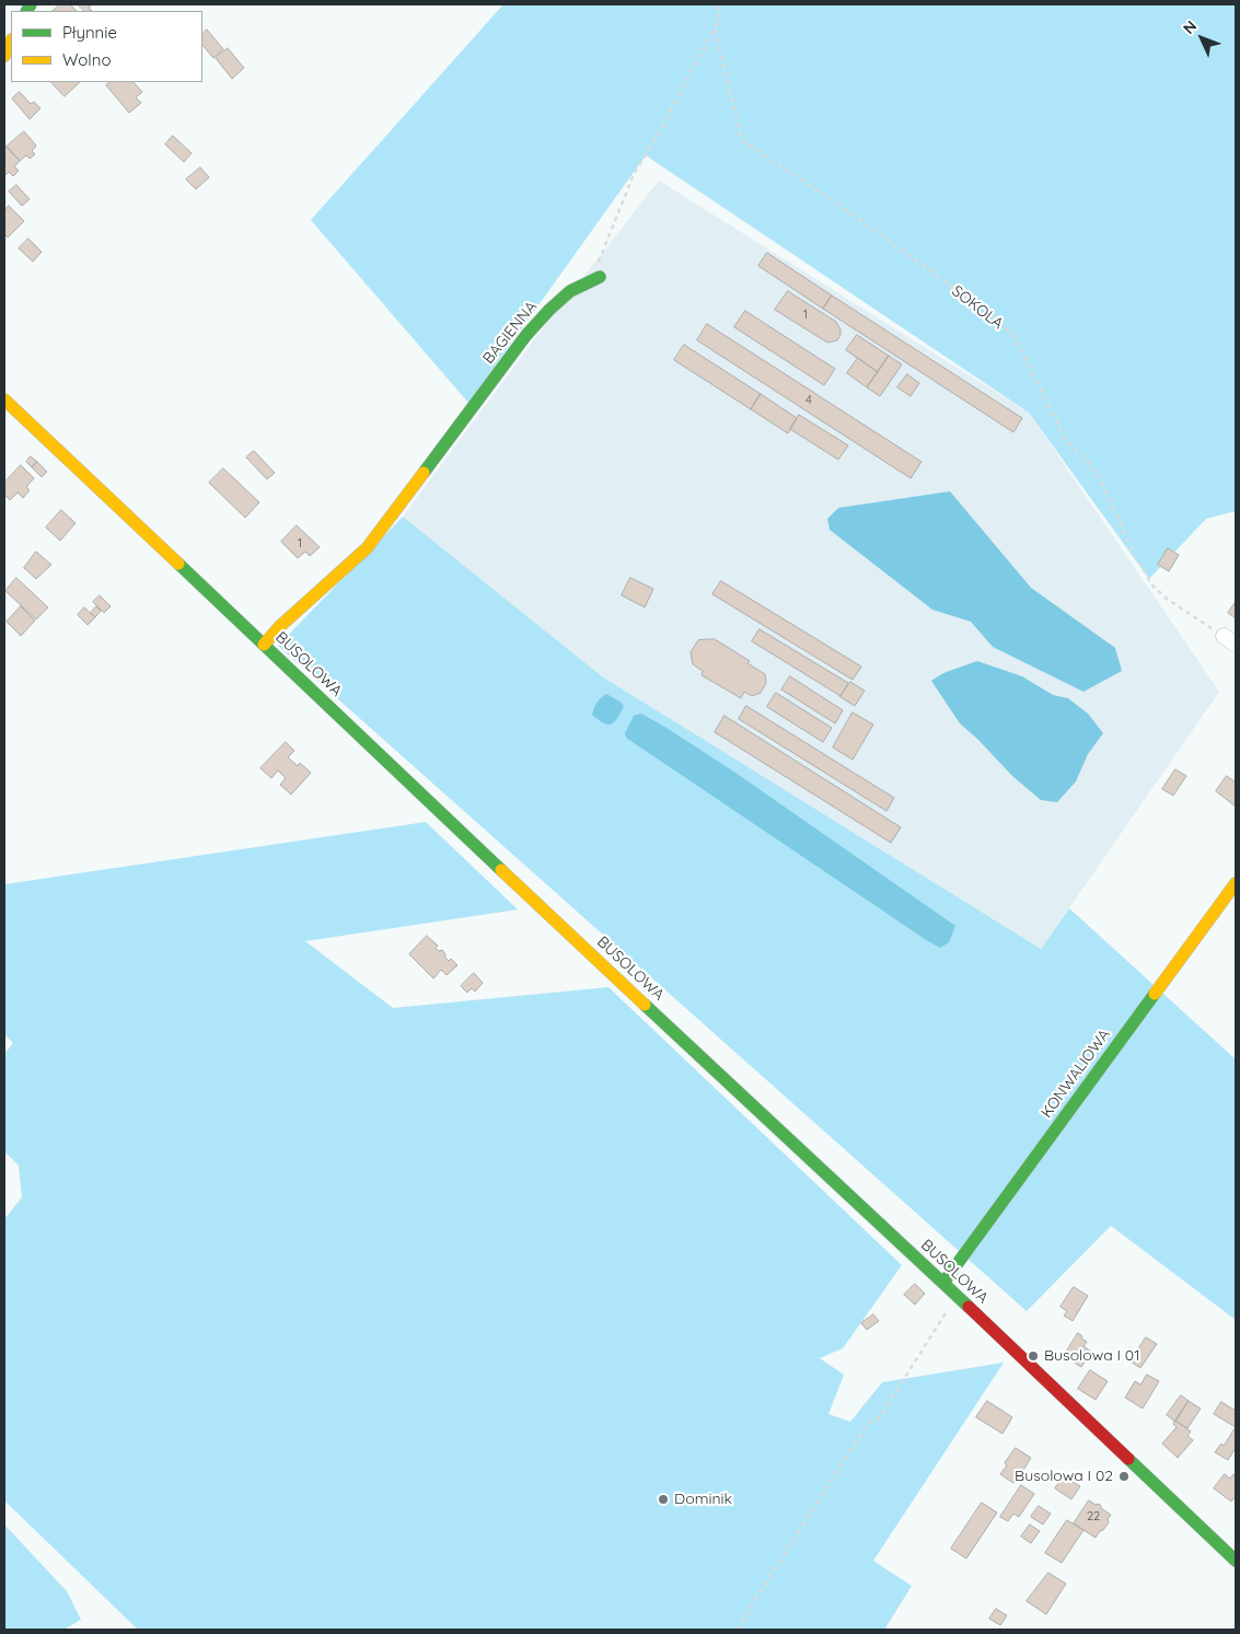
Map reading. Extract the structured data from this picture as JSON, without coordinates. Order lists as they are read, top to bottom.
{
  "streets": {
    "street": ["BAGIENNA", "BUSOLOWA", "KONWALIOWA"],
    "path": ["SOKOLA"]
  },
  "crossings": [
    ["BAGIENNA", "BUSOLOWA"],
    ["BUSOLOWA", "KONWALIOWA"]
  ],
  "places": ["Busolowa I 01", "Busolowa I 02", "Dominik"],
  "house_numbers": [
    "1",
    "4",
    "1",
    "22"
  ],
  "legend": ["Płynnie", "Wolno"],
  "north": "top left"
}
